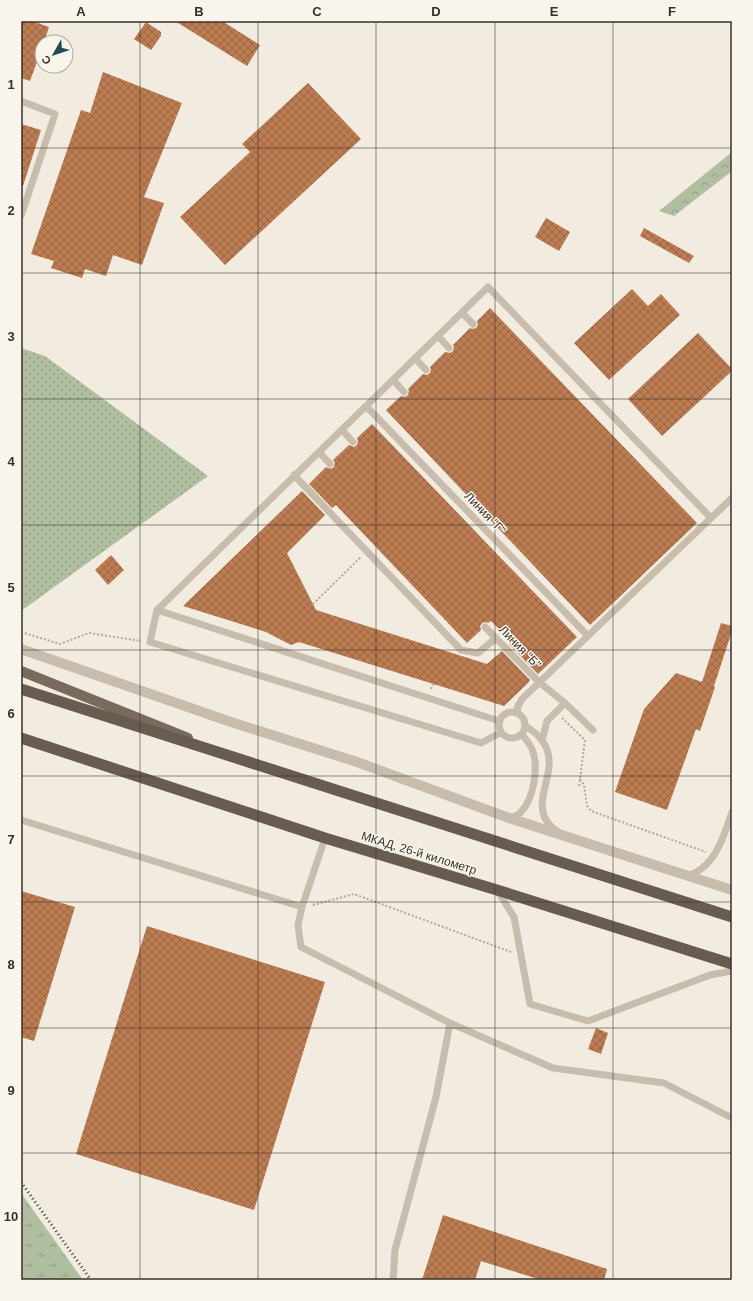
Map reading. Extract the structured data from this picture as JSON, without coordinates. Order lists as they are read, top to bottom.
{
  "streets": {
    "highway": ["МКАД, 26-й километр"],
    "lane": ["Линия \"Г\"", "Линия \"Б\""]
  },
  "north": "bottom left",
  "grid": {
    "columns": [
      "A",
      "B",
      "C",
      "D",
      "E",
      "F"
    ],
    "rows": [
      "1",
      "2",
      "3",
      "4",
      "5",
      "6",
      "7",
      "8",
      "9",
      "10"
    ]
  }
}
